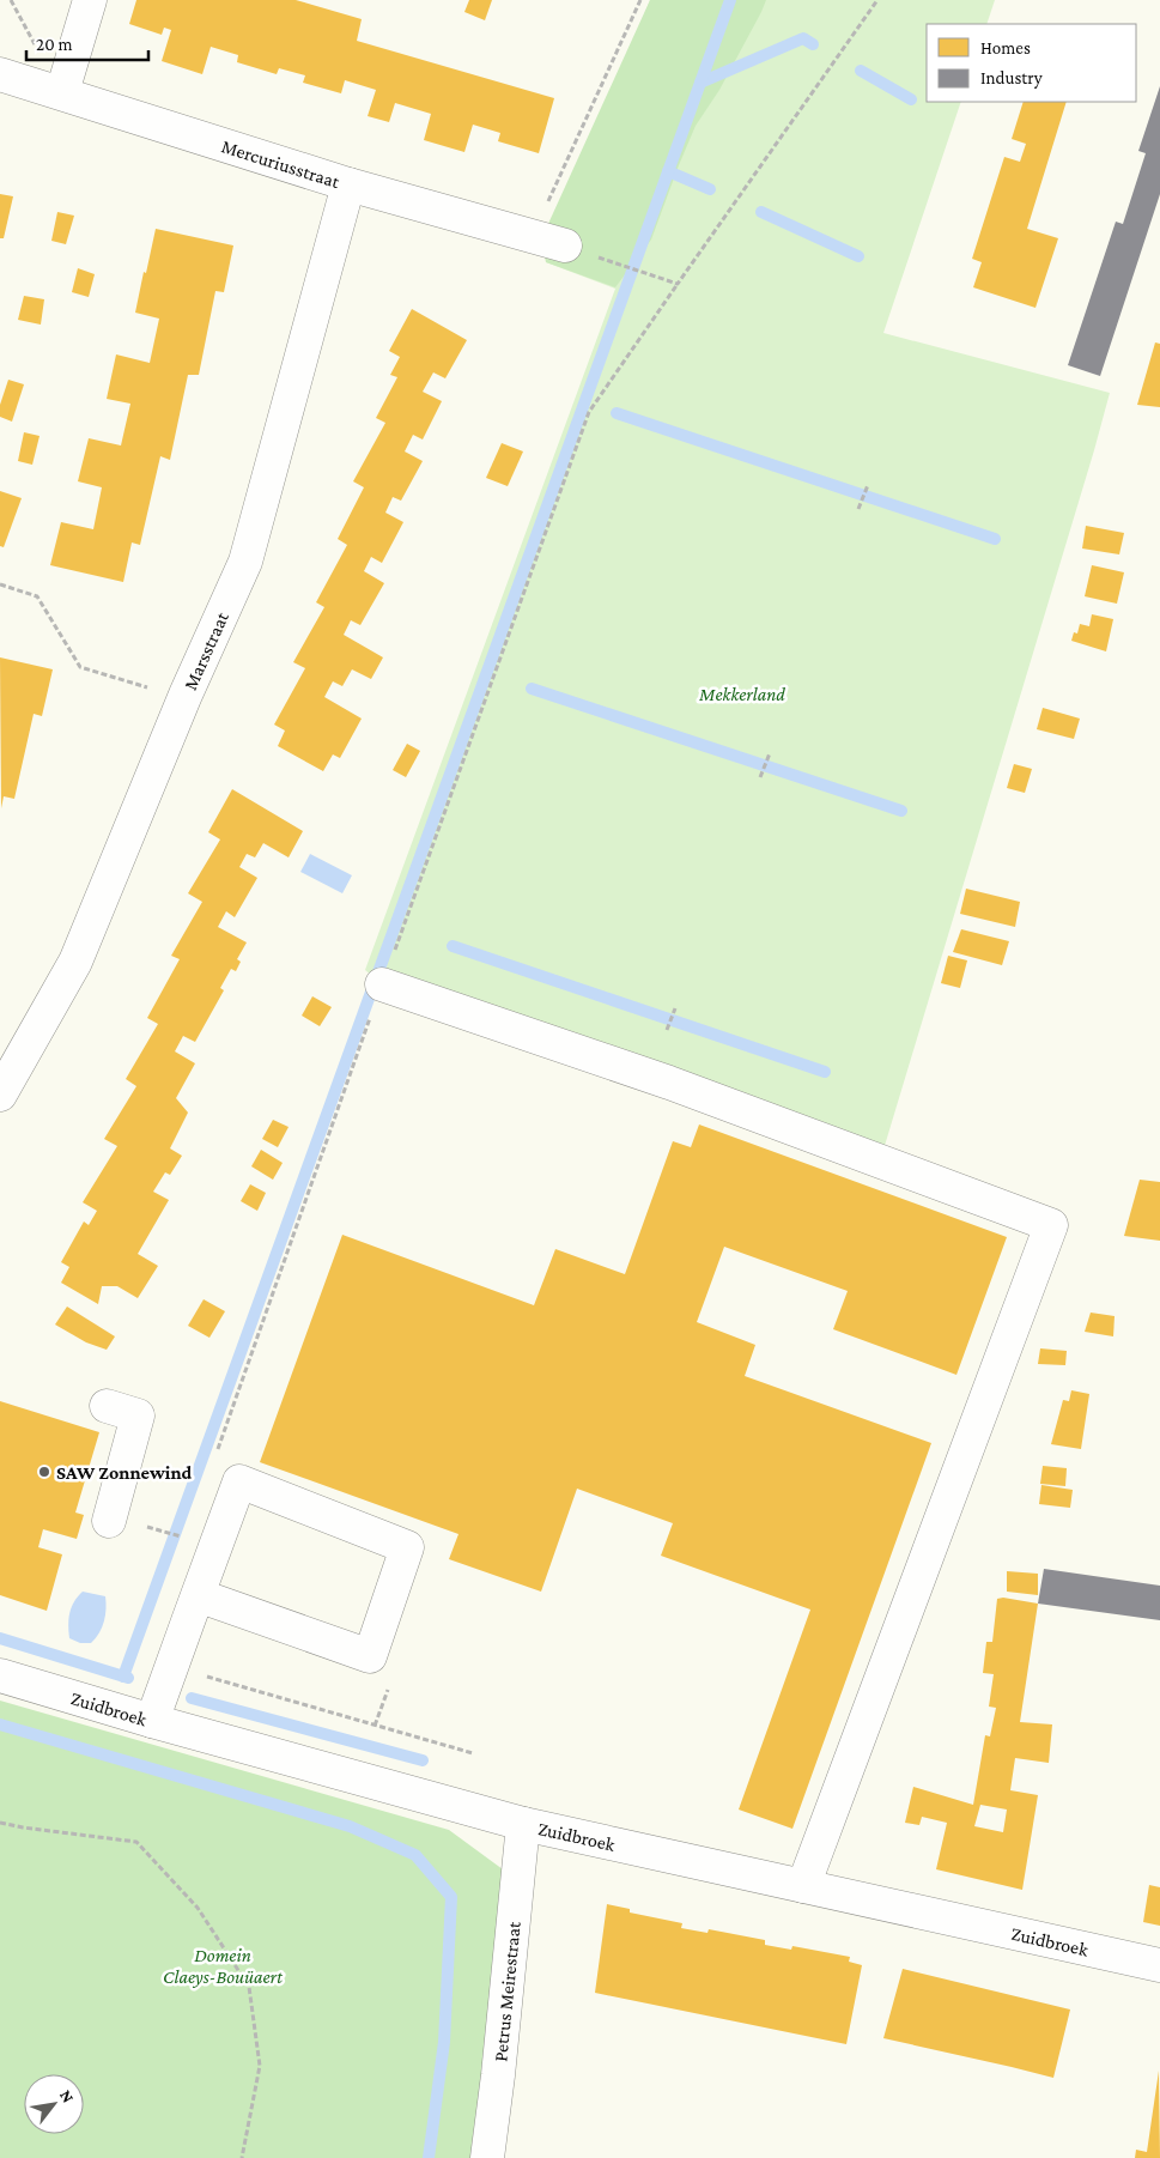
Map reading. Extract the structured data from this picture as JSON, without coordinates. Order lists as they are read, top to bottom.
{
  "streets": {
    "street": [
      "Mercuriusstraat",
      "Marsstraat",
      "Zuidbroek",
      "Petrus Meirestraat"
    ]
  },
  "crossings": [
    ["Mercuriusstraat", "Marsstraat"],
    ["Zuidbroek", "Petrus Meirestraat"]
  ],
  "parks": ["Mekkerland", "Domein Claeys-Bouüaert"],
  "places": ["SAW Zonnewind"],
  "legend": ["Homes", "Industry"],
  "scale_bar": "20 m",
  "north": "top right"
}
